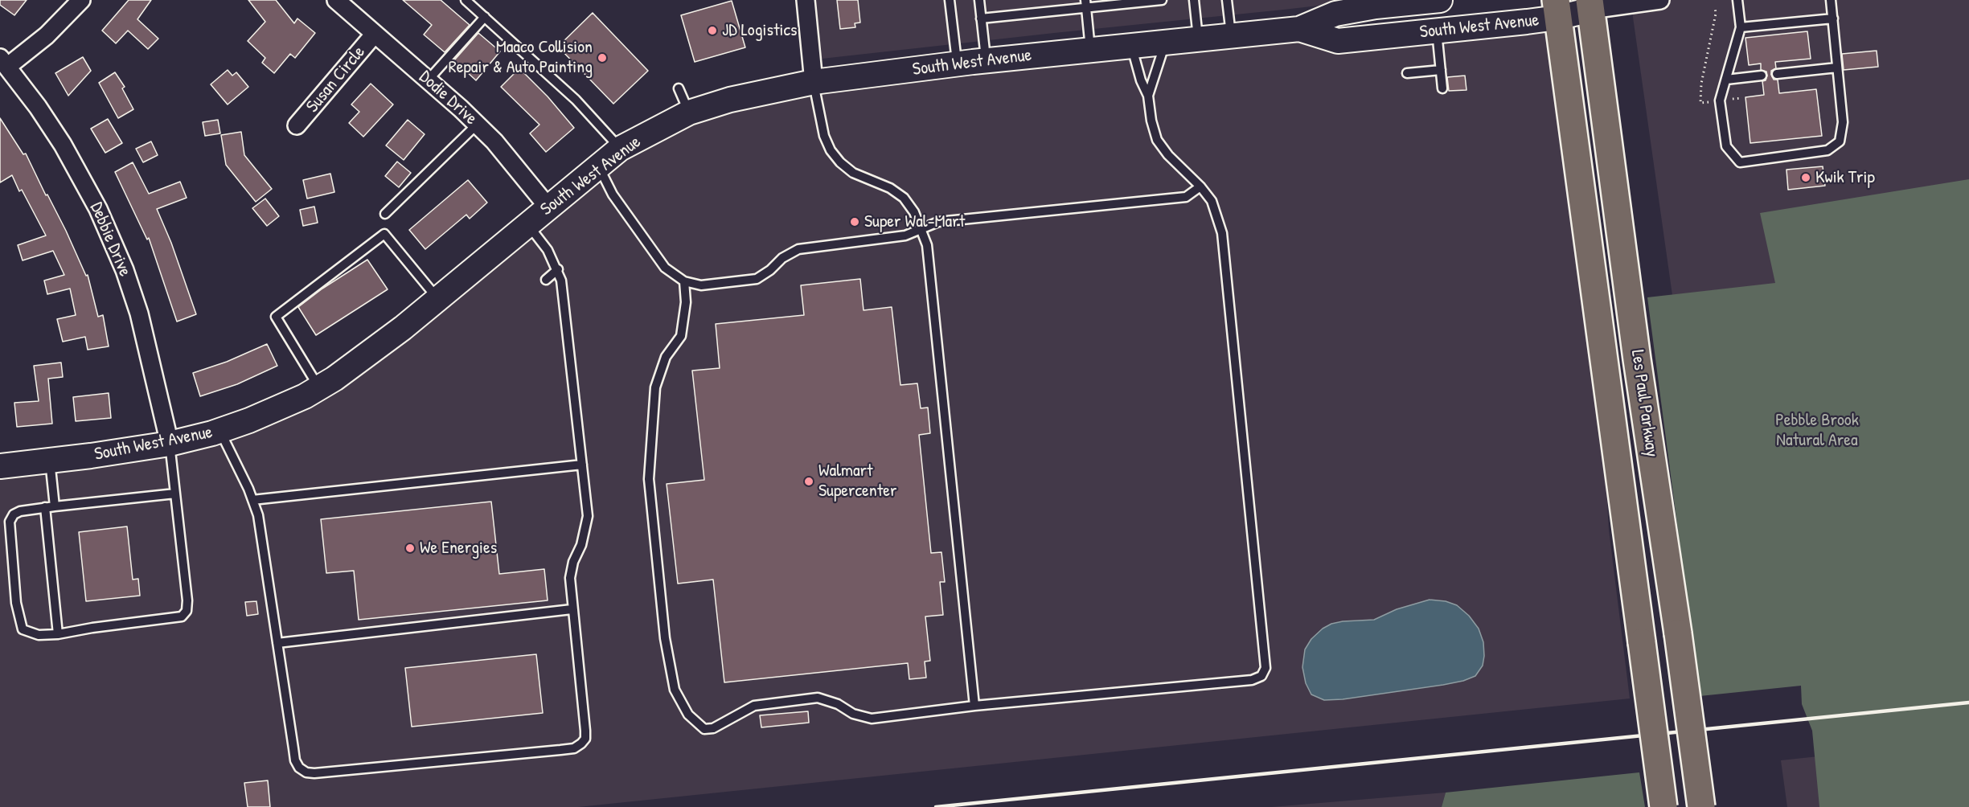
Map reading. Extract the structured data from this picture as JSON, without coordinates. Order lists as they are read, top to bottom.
{
  "streets": {
    "main road": ["Les Paul Parkway"],
    "street": [
      "South West Avenue",
      "Susan Circle",
      "Dodie Drive",
      "Debbie Drive"
    ]
  },
  "crossings": [
    ["South West Avenue", "Dodie Drive"],
    ["South West Avenue", "Debbie Drive"],
    ["South West Avenue", "Les Paul Parkway"],
    ["Susan Circle", "Dodie Drive"]
  ],
  "parks": ["Pebble Brook Natural Area"],
  "places": [
    "JD Logistics",
    "Maaco Collision Repair & Auto Painting",
    "Kwik Trip",
    "Super Wal-Mart",
    "Walmart Supercenter",
    "We Energies"
  ]
}
